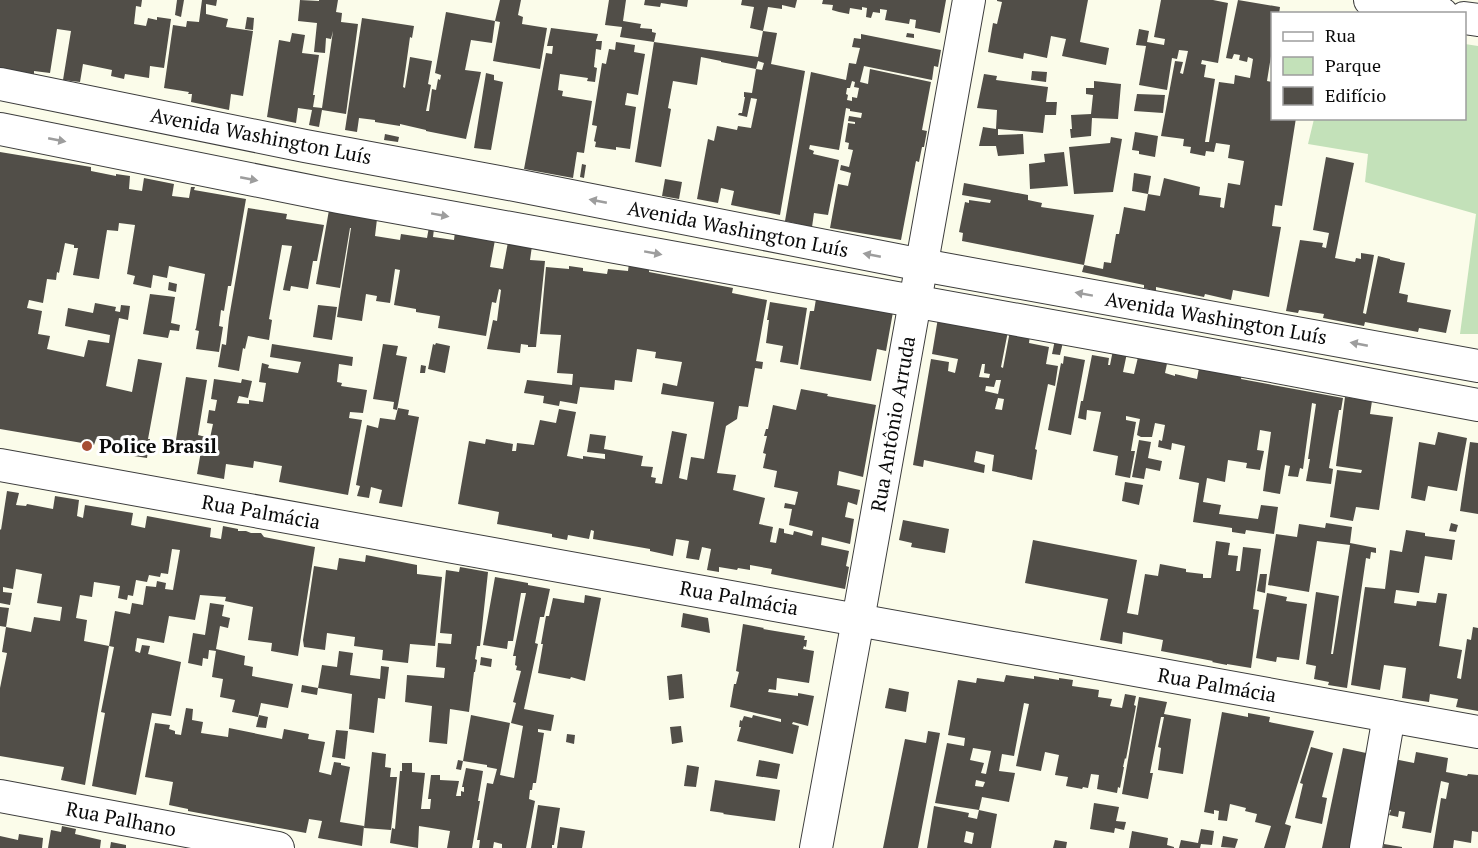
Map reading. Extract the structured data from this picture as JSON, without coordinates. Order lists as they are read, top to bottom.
{
  "streets": {
    "street": [
      "Avenida Washington Luís",
      "Rua Antônio Arruda",
      "Rua Palmácia",
      "Rua Palhano"
    ]
  },
  "crossings": [
    ["Avenida Washington Luís", "Rua Antônio Arruda"],
    ["Rua Antônio Arruda", "Rua Palmácia"]
  ],
  "places": ["Police Brasil"],
  "legend": ["Rua", "Parque", "Edifício"]
}
